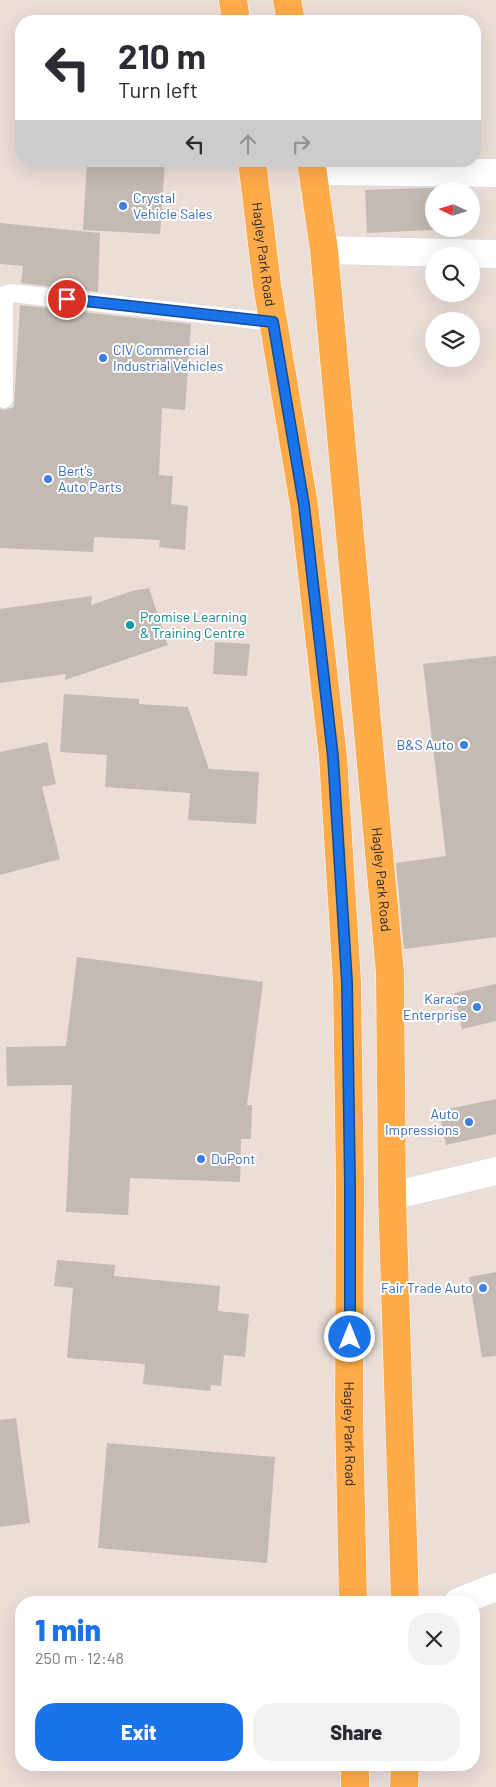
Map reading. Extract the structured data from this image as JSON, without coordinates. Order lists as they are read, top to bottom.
{
  "streets": {
    "main road": ["Hagley Park Road"]
  },
  "places": [
    "Crystal Vehicle Sales",
    "CIV Commercial Industrial Vehicles",
    "Bert's Auto Parts",
    "Promise Learning & Training Centre",
    "B&S Auto",
    "Karace Enterprise",
    "Auto Impressions",
    "DuPont",
    "Fair Trade Auto"
  ],
  "north": "left",
  "page": {
    "turn": ["210 m", "Turn left"],
    "heading": ["1 min", "250 m · 12:48"],
    "buttons": ["Exit", "Share"]
  }
}
